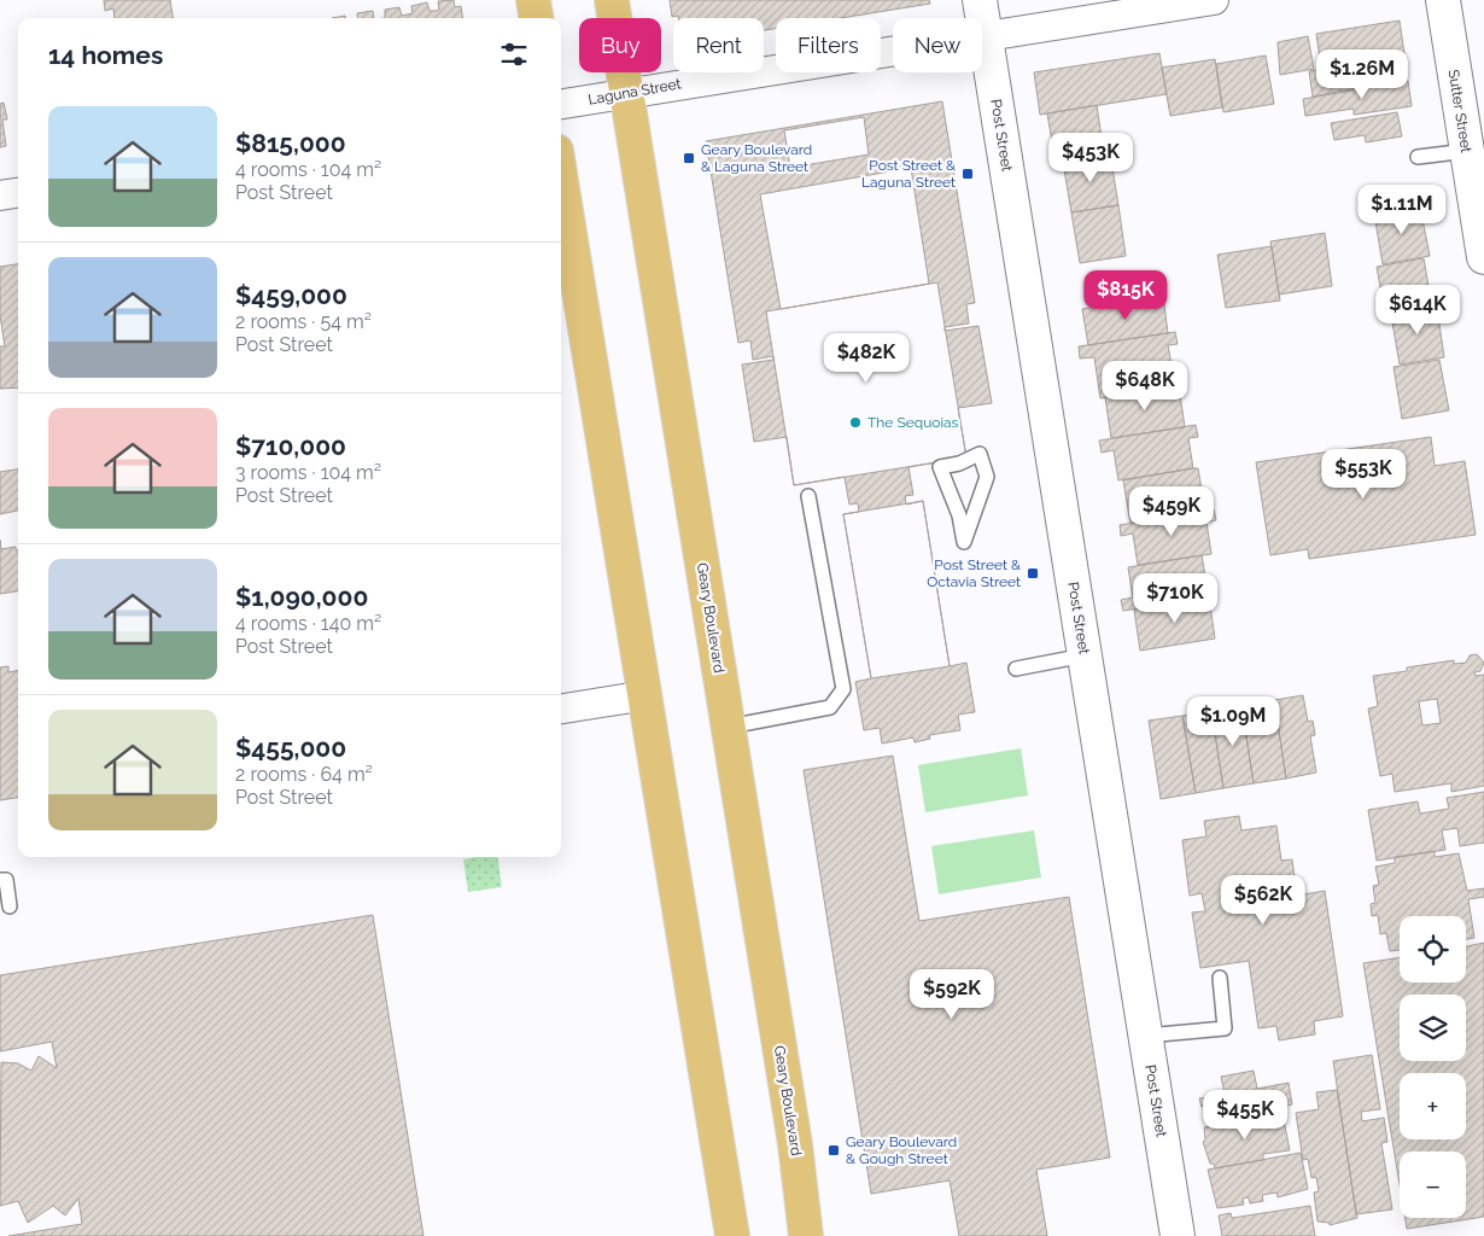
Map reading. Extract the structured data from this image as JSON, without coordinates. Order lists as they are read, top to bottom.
{
  "streets": {
    "main road": ["Geary Boulevard"],
    "street": ["Laguna Street", "Sutter Street", "Post Street"]
  },
  "crossings": [
    ["Laguna Street", "Post Street"],
    ["Laguna Street", "Geary Boulevard"]
  ],
  "places": {
    "transit": [
      "Geary Boulevard & Laguna Street",
      "Post Street & Laguna Street",
      "Post Street & Octavia Street",
      "Geary Boulevard & Gough Street"
    ],
    "other": ["The Sequoias"]
  },
  "page": {
    "chip": [
      "Buy",
      "Rent",
      "Filters",
      "New"
    ],
    "heading": "14 homes",
    "price": [
      "$1.26M",
      "$453K",
      "$1.11M",
      "$815K",
      "$614K",
      "$482K",
      "$648K",
      "$553K",
      "$459K",
      "$710K",
      "$1.09M",
      "$562K",
      "$592K",
      "$455K"
    ],
    "list": [
      {
        "name": "$815,000",
        "note": "4 rooms · 104 m² · Post Street"
      },
      {
        "name": "$459,000",
        "note": "2 rooms · 54 m² · Post Street"
      },
      {
        "name": "$710,000",
        "note": "3 rooms · 104 m² · Post Street"
      },
      {
        "name": "$1,090,000",
        "note": "4 rooms · 140 m² · Post Street"
      },
      {
        "name": "$455,000",
        "note": "2 rooms · 64 m² · Post Street"
      }
    ],
    "map_buttons": ["+", "−"]
  }
}
